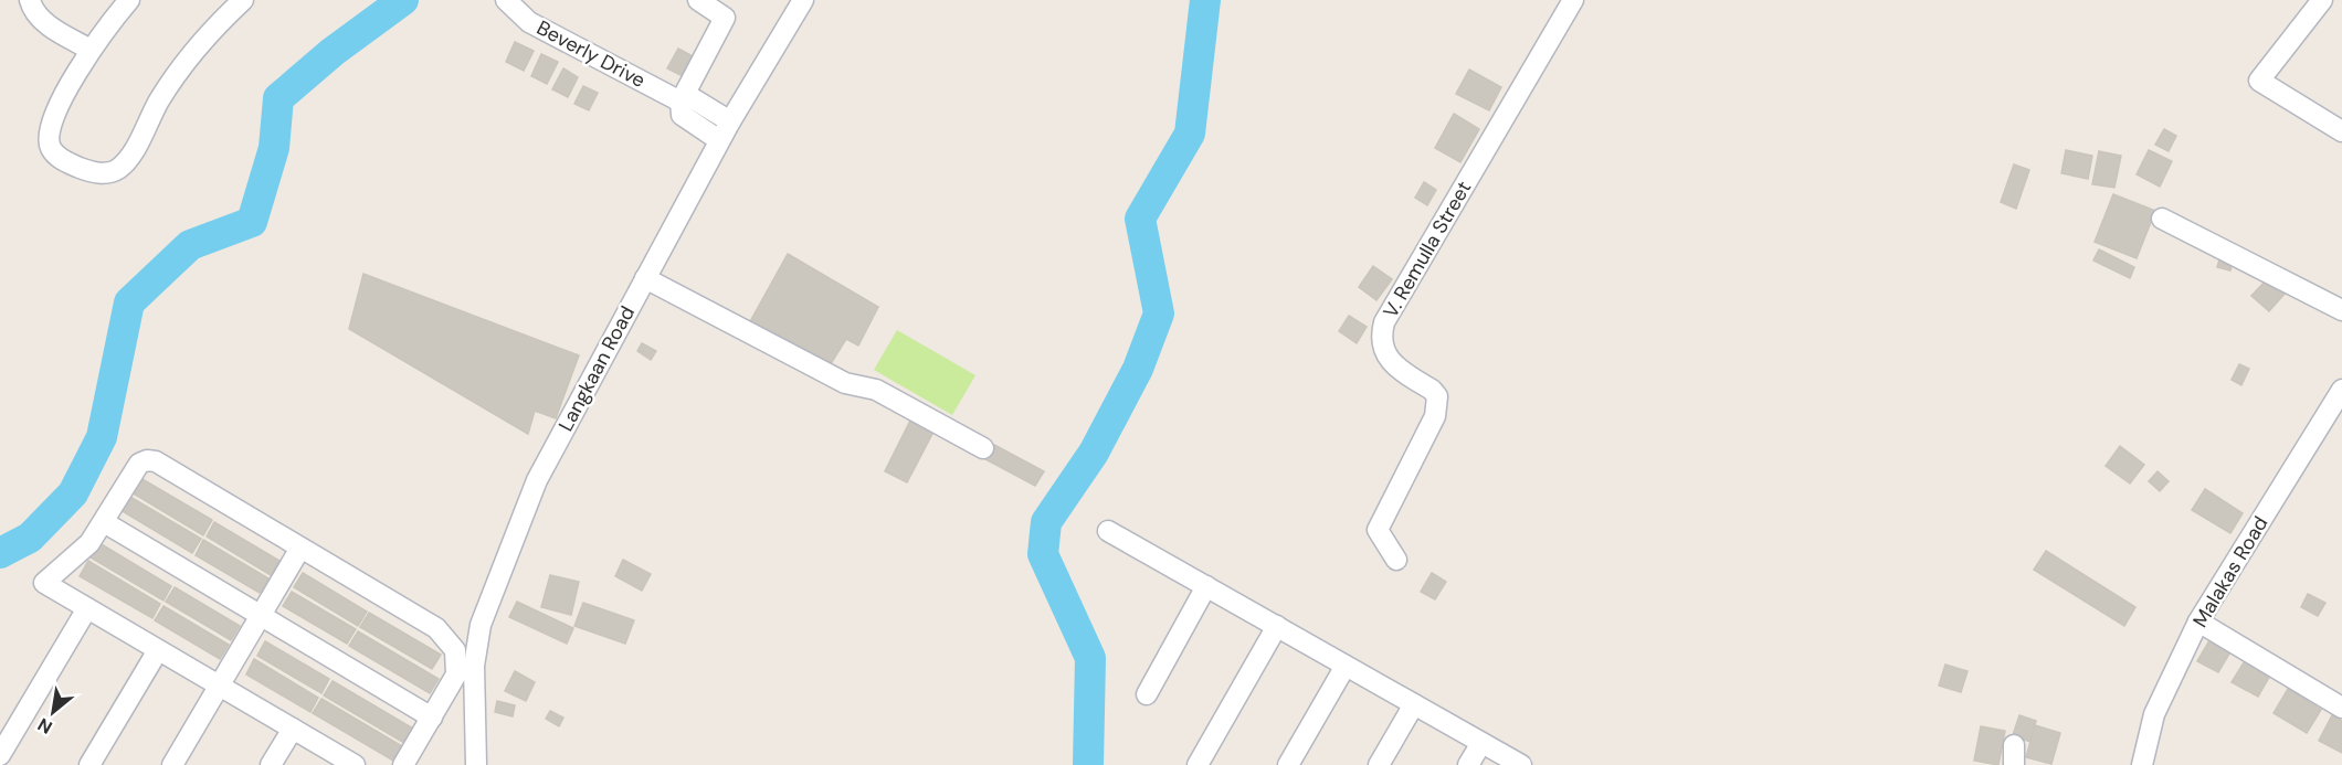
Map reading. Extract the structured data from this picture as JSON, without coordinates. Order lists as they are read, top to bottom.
{
  "streets": {
    "street": [
      "Beverly Drive",
      "V. Remulla Street",
      "Langkaan Road",
      "Malakas Road"
    ]
  },
  "crossings": [
    ["Beverly Drive", "Langkaan Road"]
  ],
  "north": "bottom left"
}
